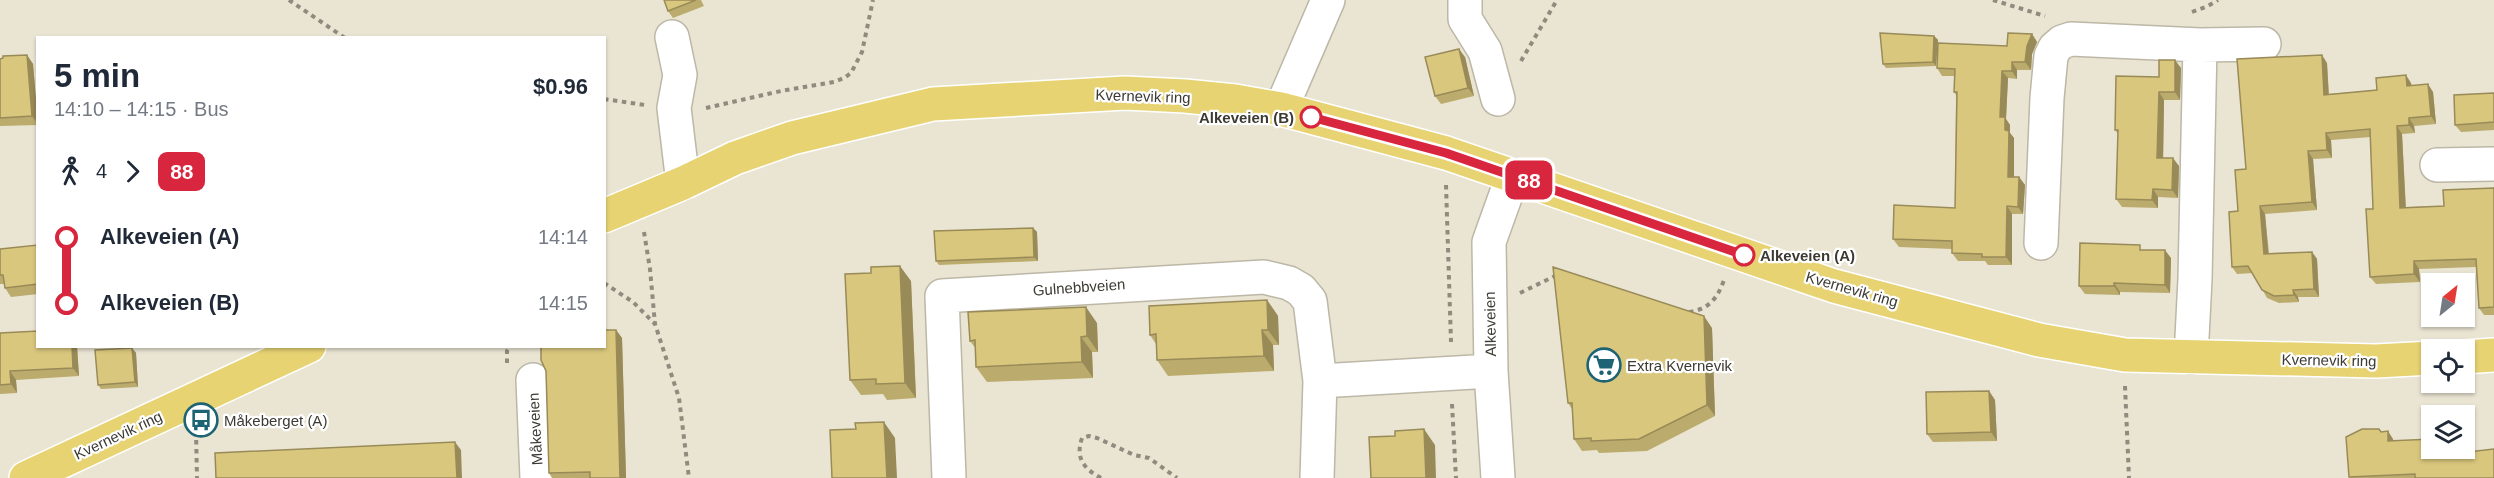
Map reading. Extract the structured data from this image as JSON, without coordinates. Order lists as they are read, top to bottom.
{
  "streets": {
    "main road": ["Kvernevik ring"],
    "street": ["Gulnebbveien", "Alkeveien", "Måkeveien"]
  },
  "crossings": [
    ["Kvernevik ring", "Alkeveien"]
  ],
  "places": {
    "other": ["Alkeveien (B)", "Alkeveien (A)"],
    "supermarket": ["Extra Kvernevik"],
    "bus stop": ["Måkeberget (A)"]
  },
  "lines": ["bus line 88"],
  "north": "top right",
  "page": {
    "on_map": "88",
    "heading": ["5 min", "14:10 – 14:15 · Bus", "$0.96"],
    "legs": ["4", "88"],
    "list": [
      {
        "name": "Alkeveien (A)",
        "value": "14:14"
      },
      {
        "name": "Alkeveien (B)",
        "value": "14:15"
      }
    ]
  }
}
